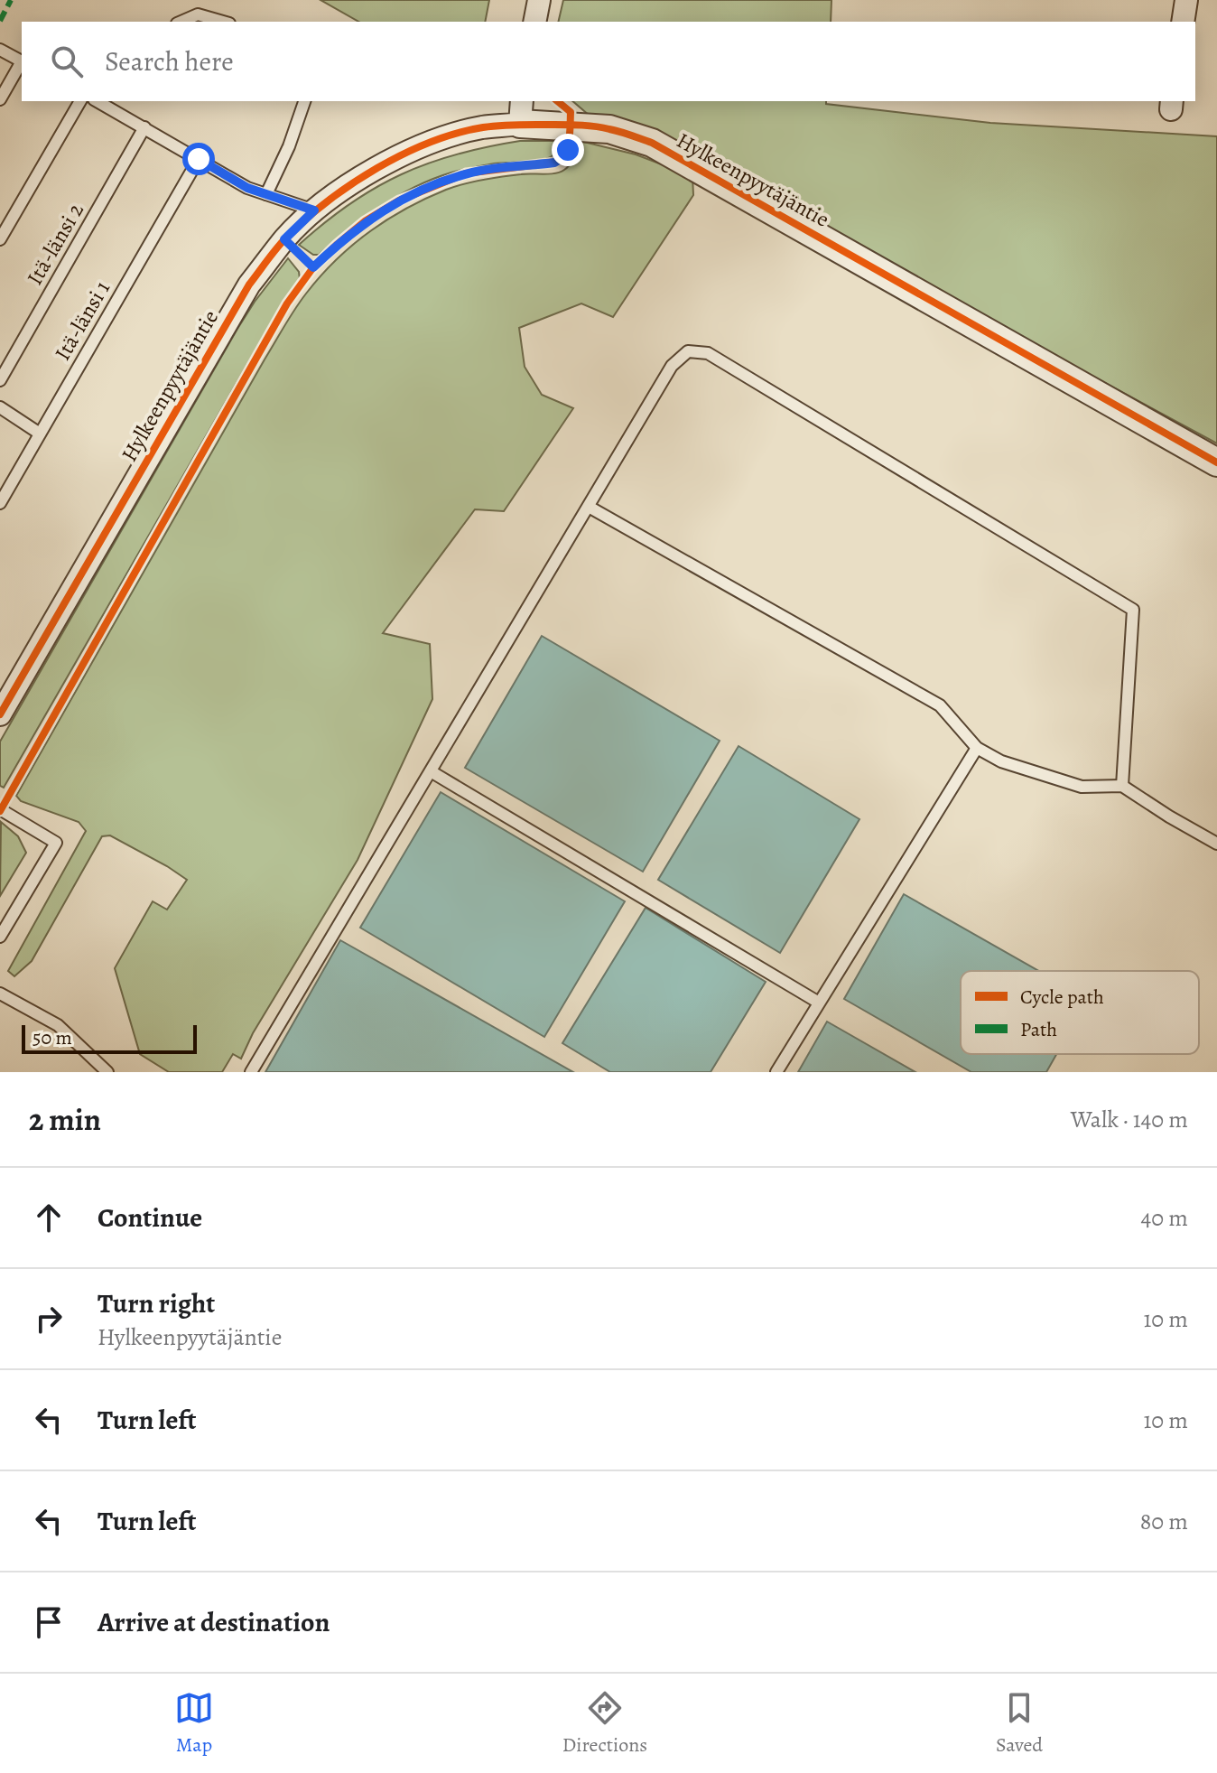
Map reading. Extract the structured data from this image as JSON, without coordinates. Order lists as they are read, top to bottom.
{
  "streets": {
    "street": ["Hylkeenpyytäjäntie"],
    "lane": ["Itä-länsi 2", "Itä-länsi 1"]
  },
  "legend": ["Cycle path", "Path"],
  "scale_bar": "50 m",
  "page": {
    "search": "Search here",
    "scale": "50 m",
    "heading": ["2 min", "Walk · 140 m"],
    "list": [
      ["Continue", "40 m"],
      ["Turn right", "Hylkeenpyytäjäntie", "10 m"],
      ["Turn left", "10 m"],
      ["Turn left", "80 m"],
      "Arrive at destination"
    ],
    "nav": ["Map", "Directions", "Saved"]
  }
}
